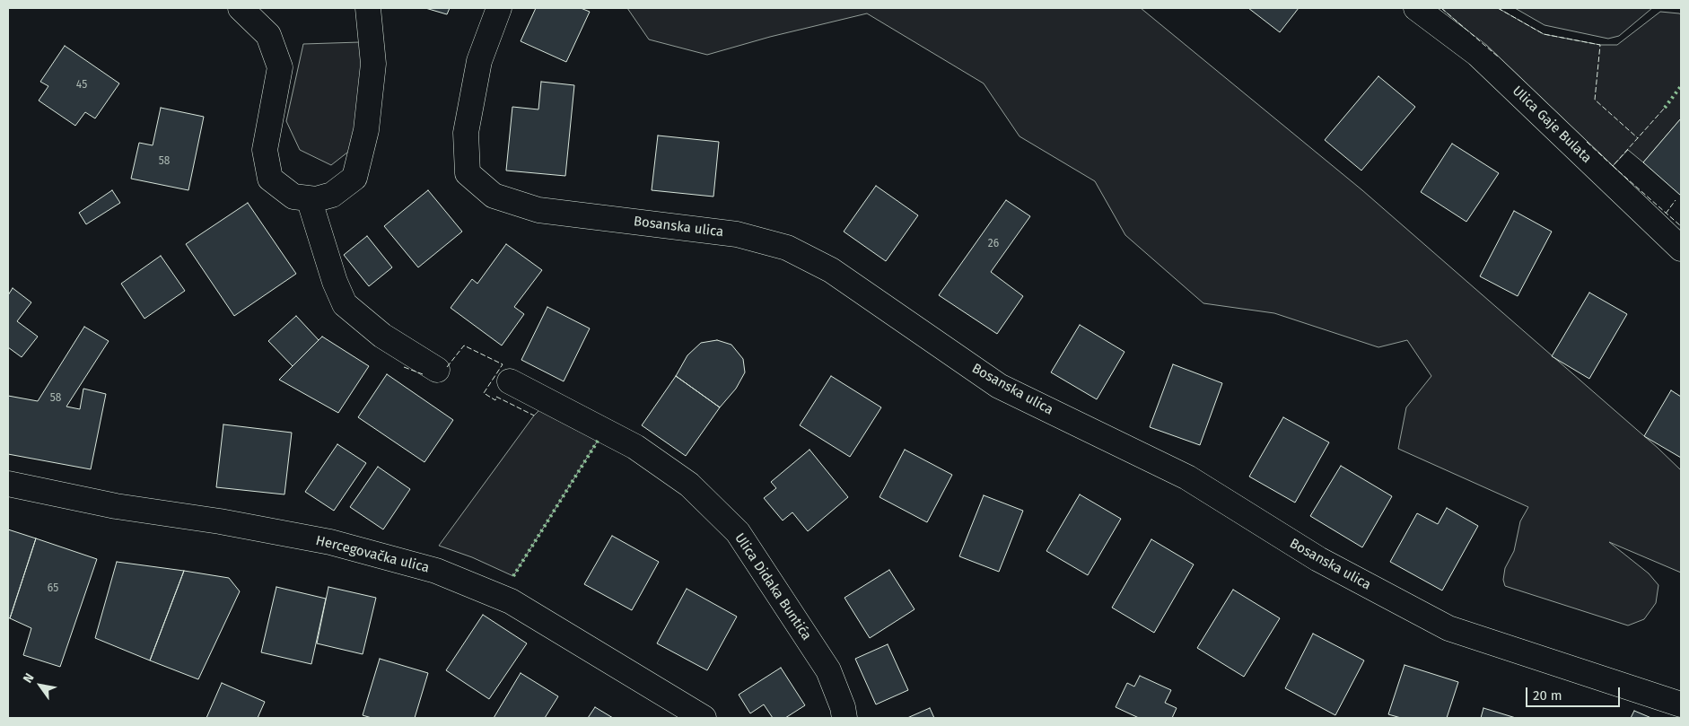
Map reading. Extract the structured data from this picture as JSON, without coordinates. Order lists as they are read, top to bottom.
{
  "streets": {
    "street": [
      "Ulica Gaje Bulata",
      "Bosanska ulica",
      "Hercegovačka ulica",
      "Ulica Didaka Buntića"
    ]
  },
  "house_numbers": [
    "45",
    "58",
    "26",
    "58",
    "65"
  ],
  "scale_bar": "20 m",
  "north": "top left"
}
